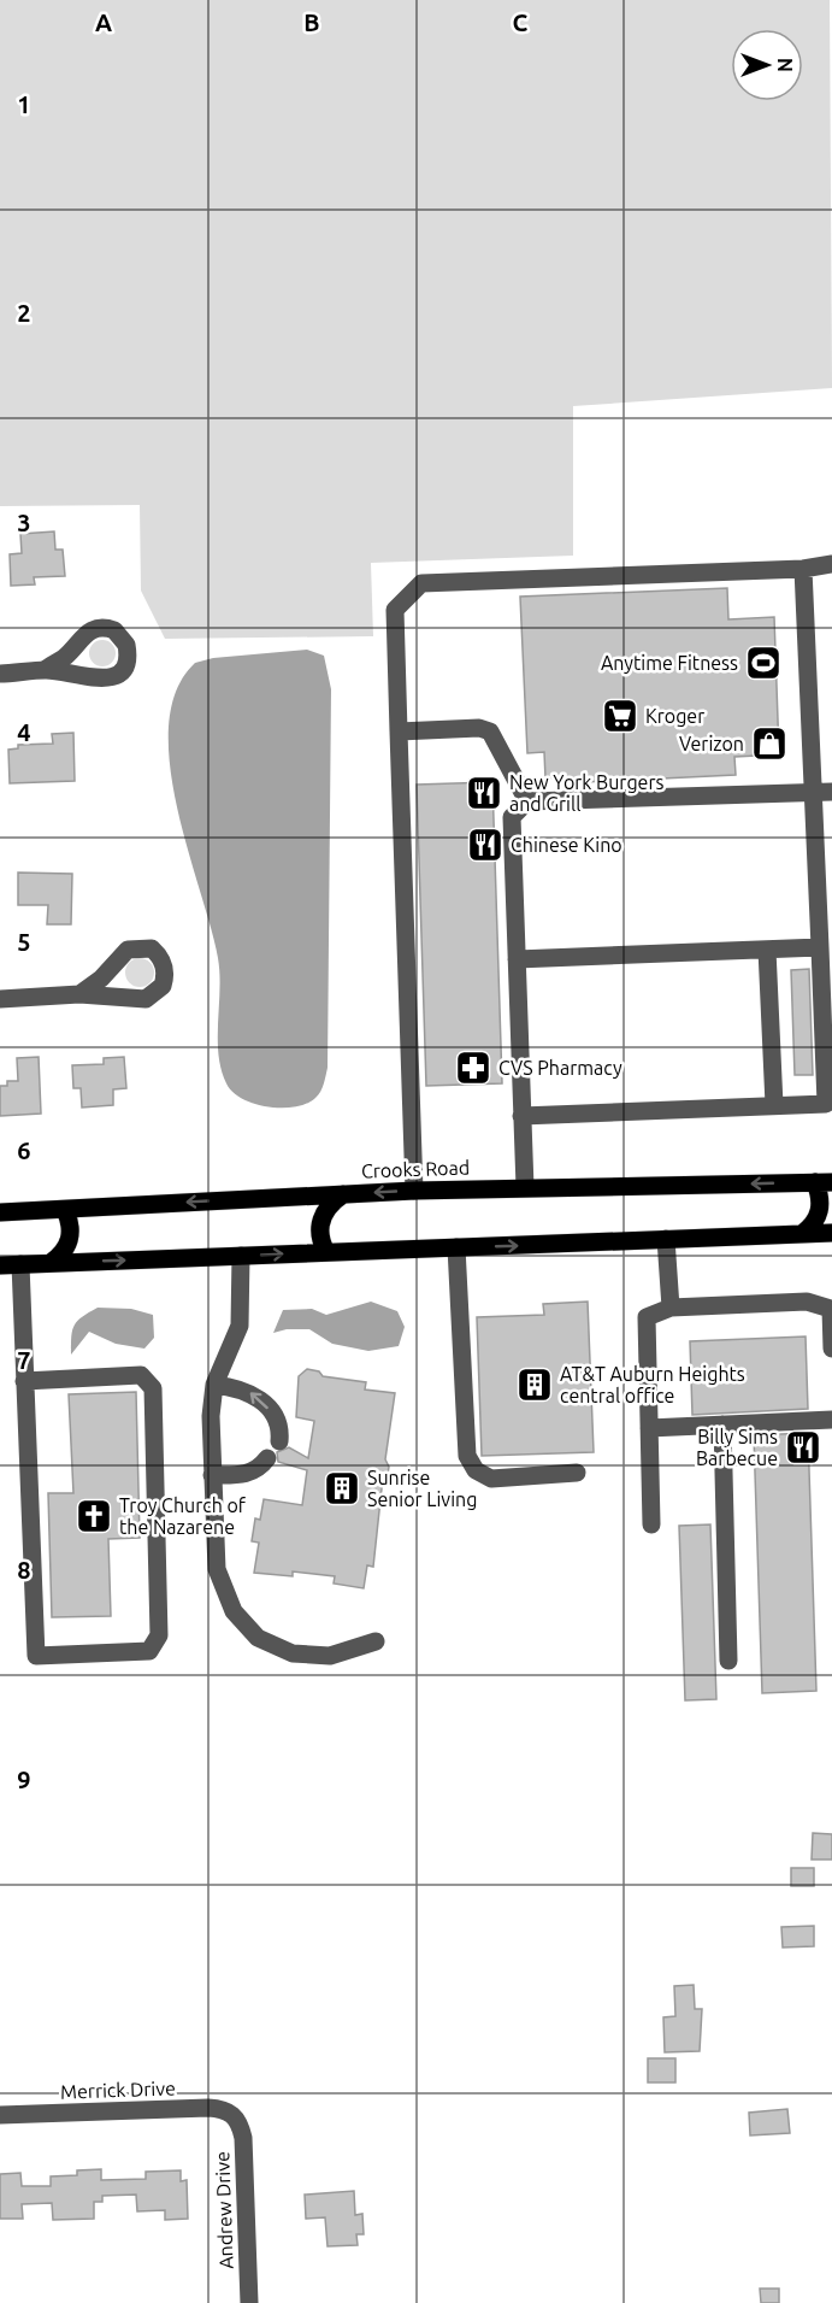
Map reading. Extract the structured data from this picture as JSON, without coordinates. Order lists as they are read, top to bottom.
{
  "streets": {
    "main road": ["Crooks Road"],
    "street": ["Merrick Drive", "Andrew Drive"]
  },
  "crossings": [
    ["Merrick Drive", "Andrew Drive"]
  ],
  "places": {
    "sports": ["Anytime Fitness"],
    "supermarket": ["Kroger"],
    "shop": ["Verizon"],
    "restaurant": ["New York Burgers and Grill", "Chinese Kino", "Billy Sims Barbecue"],
    "pharmacy": ["CVS Pharmacy"],
    "building": ["AT&T Auburn Heights central office", "Sunrise Senior Living"],
    "church": ["Troy Church of the Nazarene"]
  },
  "north": "right",
  "grid": {
    "columns": ["A", "B", "C"],
    "rows": [
      "1",
      "2",
      "3",
      "4",
      "5",
      "6",
      "7",
      "8",
      "9"
    ]
  }
}
